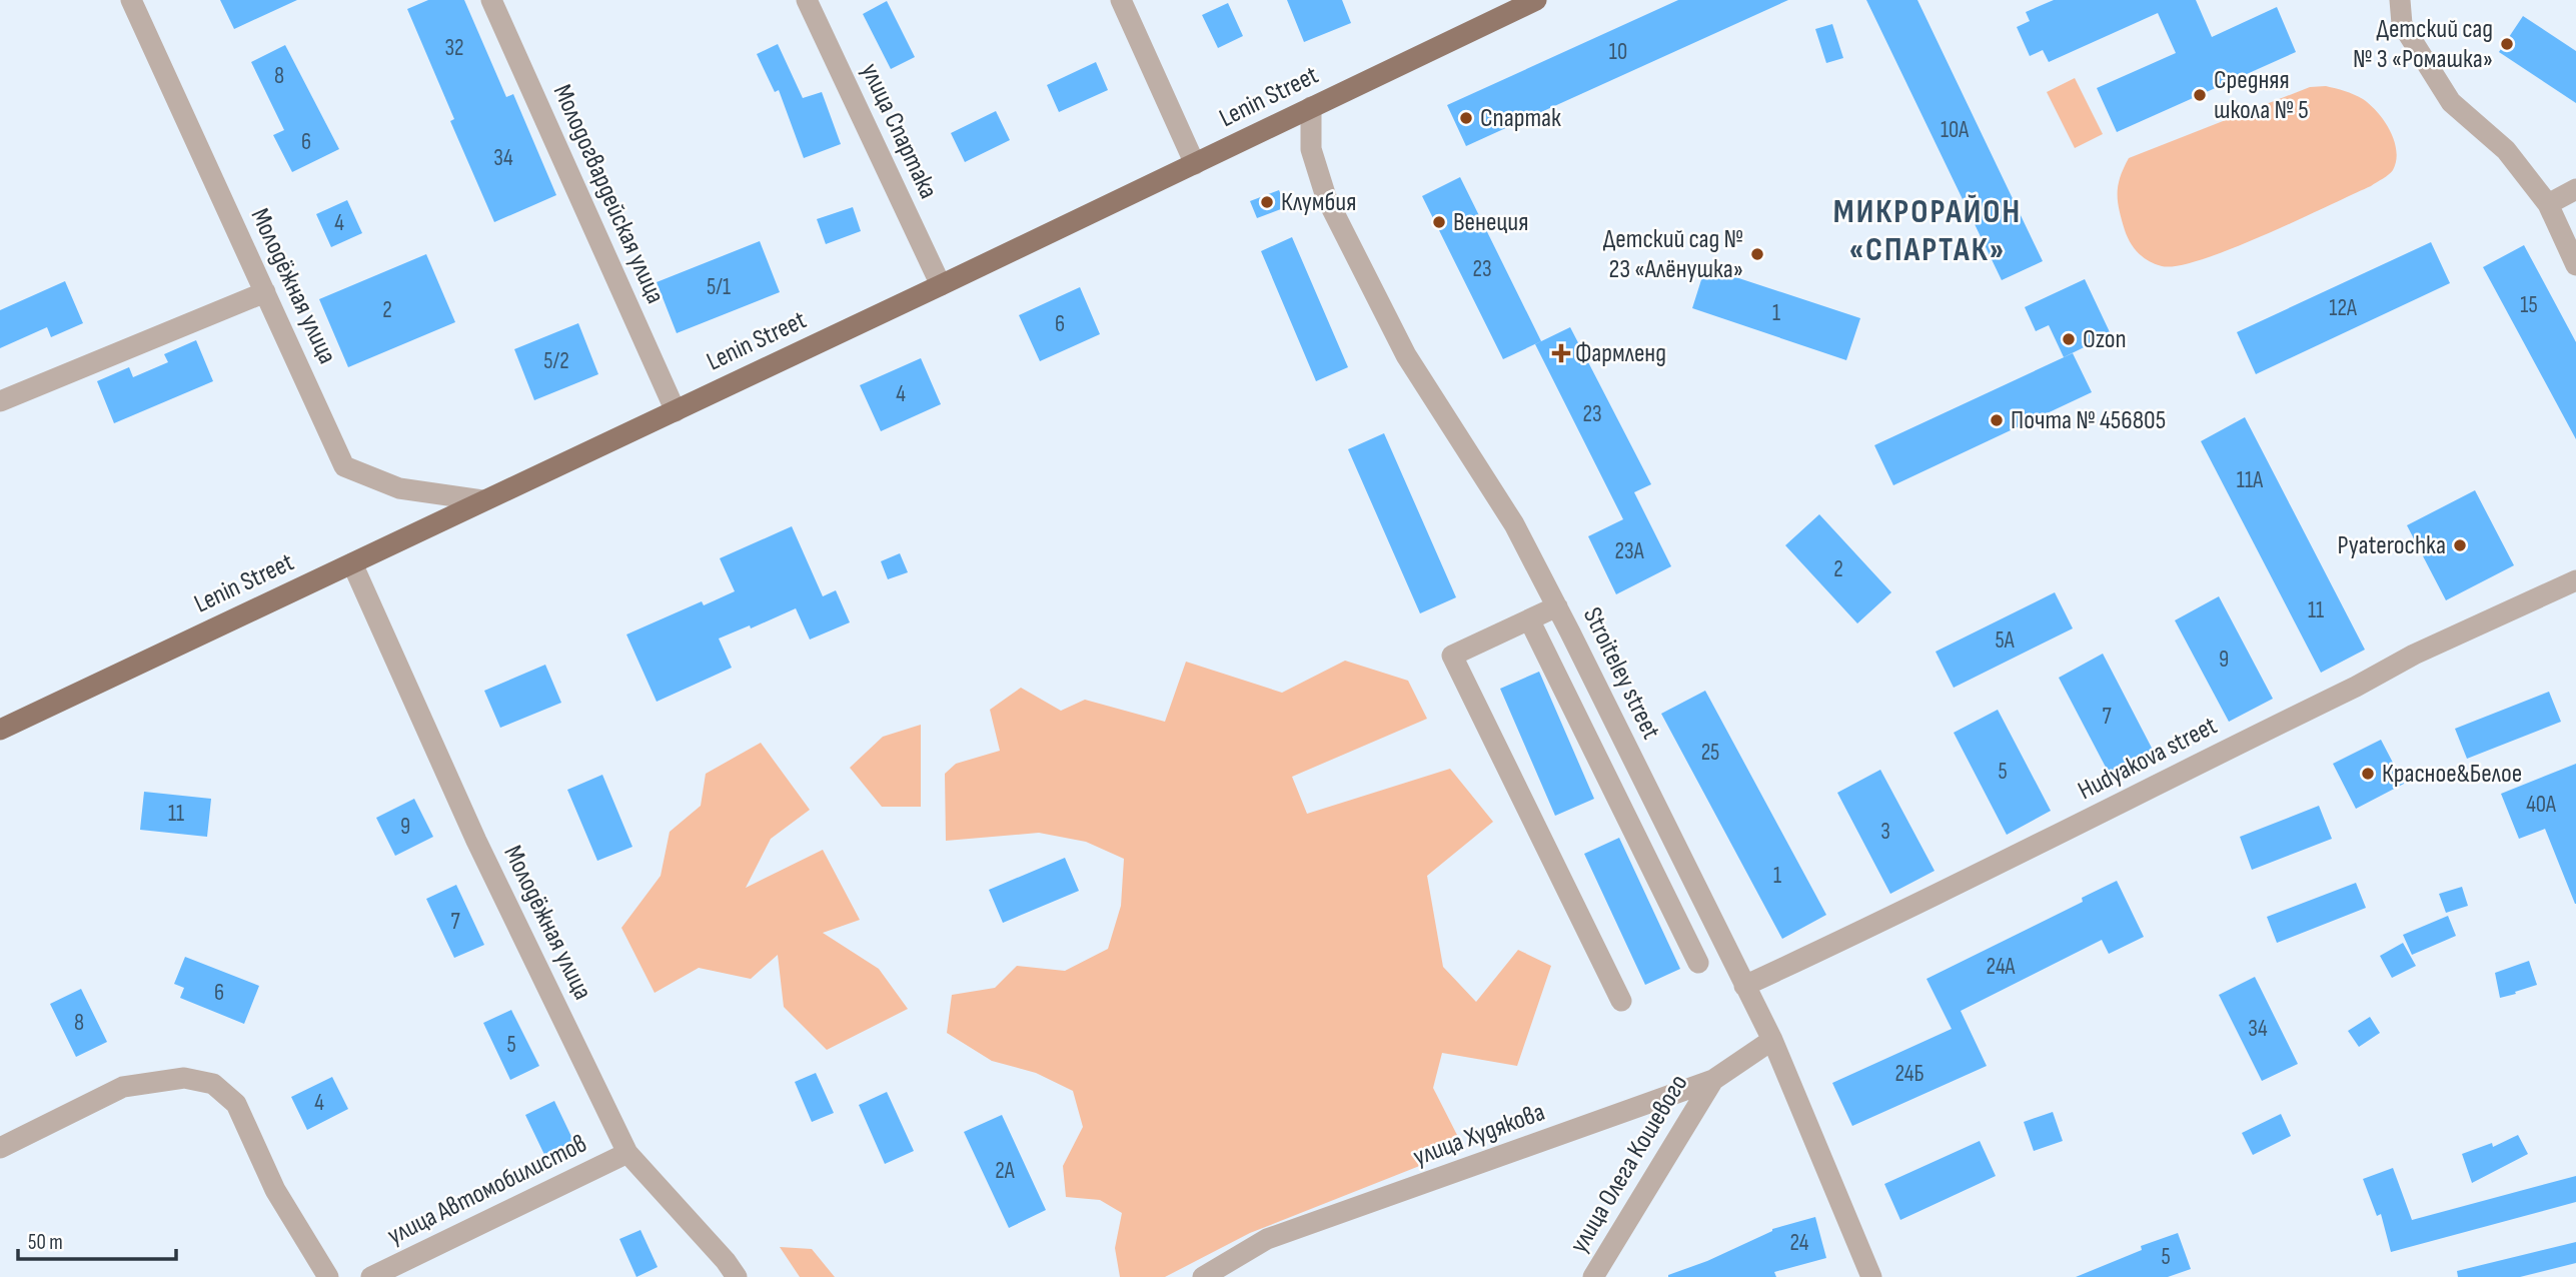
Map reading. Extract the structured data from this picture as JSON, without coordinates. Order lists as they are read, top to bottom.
{
  "streets": {
    "main road": ["Lenin Street"],
    "street": [
      "улица Спартака",
      "Молодогвардейская улица",
      "Молодёжная улица",
      "Stroiteley street",
      "Hudyakova street",
      "улица Худякова",
      "улица Олега Кошевого",
      "улица Автомобилистов"
    ]
  },
  "crossings": [
    ["Lenin Street", "улица Спартака"],
    ["Lenin Street", "Молодогвардейская улица"],
    ["Lenin Street", "Молодёжная улица"],
    ["Lenin Street", "Stroiteley street"],
    ["Молодёжная улица", "улица Автомобилистов"],
    ["Stroiteley street", "Hudyakova street"],
    ["Stroiteley street", "улица Худякова"],
    ["улица Худякова", "улица Олега Кошевого"]
  ],
  "districts": ["МИКРОРАЙОН «СПАРТАК»"],
  "places": {
    "other": [
      "Детский сад № 3 «Ромашка»",
      "Средняя школа № 5",
      "Спартак",
      "Клумбия",
      "Венеция",
      "Детский сад № 23 «Алёнушка»",
      "Ozon",
      "Почта № 456805",
      "Pyaterochka",
      "Красное&Белое"
    ],
    "health": ["Фармленд"]
  },
  "house_numbers": [
    "32",
    "10",
    "8",
    "10А",
    "6",
    "34",
    "4",
    "23",
    "5/1",
    "15",
    "12А",
    "2",
    "1",
    "6",
    "5/2",
    "4",
    "23",
    "11А",
    "23А",
    "2",
    "11",
    "5А",
    "9",
    "7",
    "25",
    "5",
    "40А",
    "11",
    "9",
    "3",
    "1",
    "7",
    "24А",
    "6",
    "8",
    "34",
    "5",
    "24Б",
    "4",
    "2А",
    "24",
    "5"
  ],
  "scale_bar": "50 m"
}
